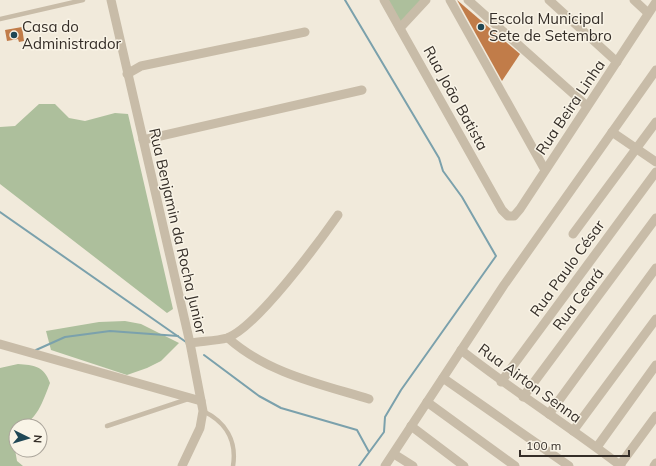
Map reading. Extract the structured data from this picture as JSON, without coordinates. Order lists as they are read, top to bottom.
{
  "streets": {
    "street": [
      "Rua Joāo Batista",
      "Rua Beira Linha",
      "Rua Benjamin da Rocha Junior",
      "Rua Paulo César",
      "Rua Ceará",
      "Rua Airton Senna"
    ]
  },
  "crossings": [
    ["Rua Joāo Batista", "Rua Beira Linha"],
    ["Rua Paulo César", "Rua Airton Senna"],
    ["Rua Ceará", "Rua Airton Senna"]
  ],
  "places": ["Escola Municipal Sete de Setembro", "Casa do Administrador"],
  "scale_bar": "100 m",
  "north": "right"
}
